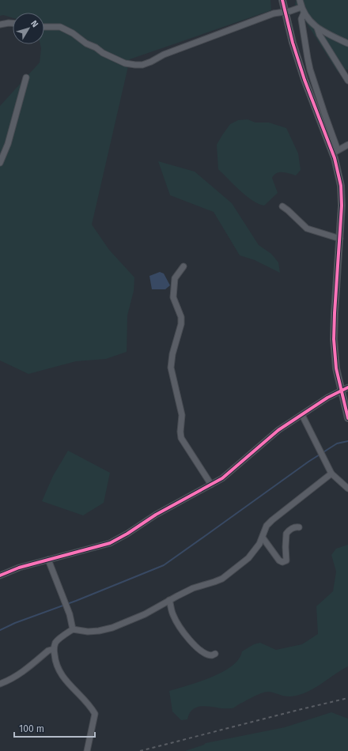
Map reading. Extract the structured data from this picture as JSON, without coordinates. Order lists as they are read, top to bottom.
{
  "scale_bar": "100 m",
  "north": "top right"
}
